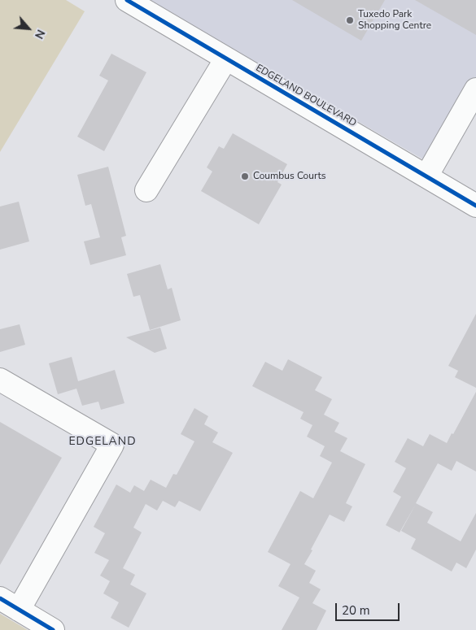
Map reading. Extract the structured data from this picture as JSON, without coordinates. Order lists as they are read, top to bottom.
{
  "streets": {
    "street": ["EDGELAND BOULEVARD"]
  },
  "districts": ["EDGELAND"],
  "places": ["Tuxedo Park Shopping Centre", "Coumbus Courts"],
  "scale_bar": "20 m",
  "north": "bottom right"
}
